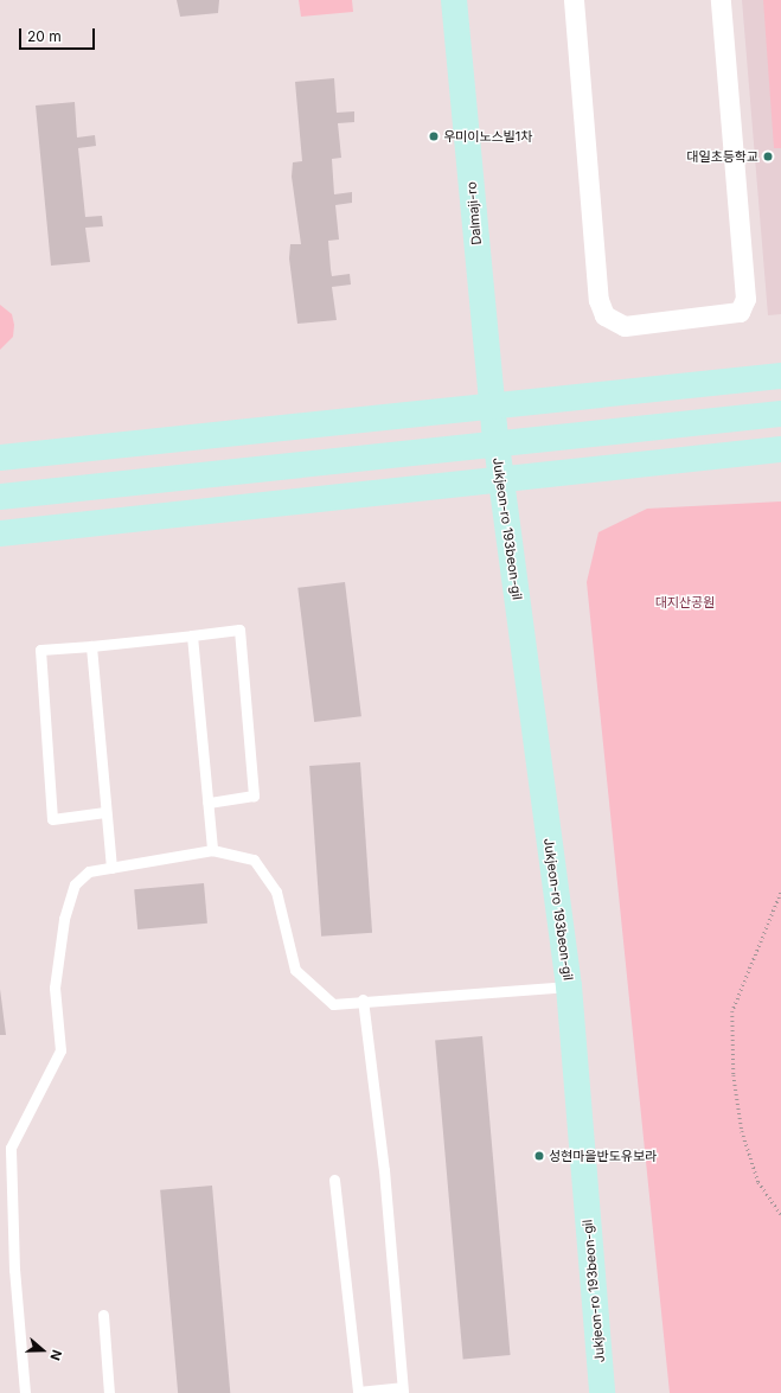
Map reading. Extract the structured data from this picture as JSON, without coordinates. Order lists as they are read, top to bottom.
{
  "streets": {
    "main road": ["Dalmaji-ro", "Jukjeon-ro 193beon-gil"]
  },
  "crossings": [
    ["Dalmaji-ro", "Jukjeon-ro 193beon-gil"]
  ],
  "parks": ["대지산공원"],
  "places": ["우미이노스빌1차", "대일초등학교", "성현마을반도유보라"],
  "scale_bar": "20 m",
  "north": "right"
}
